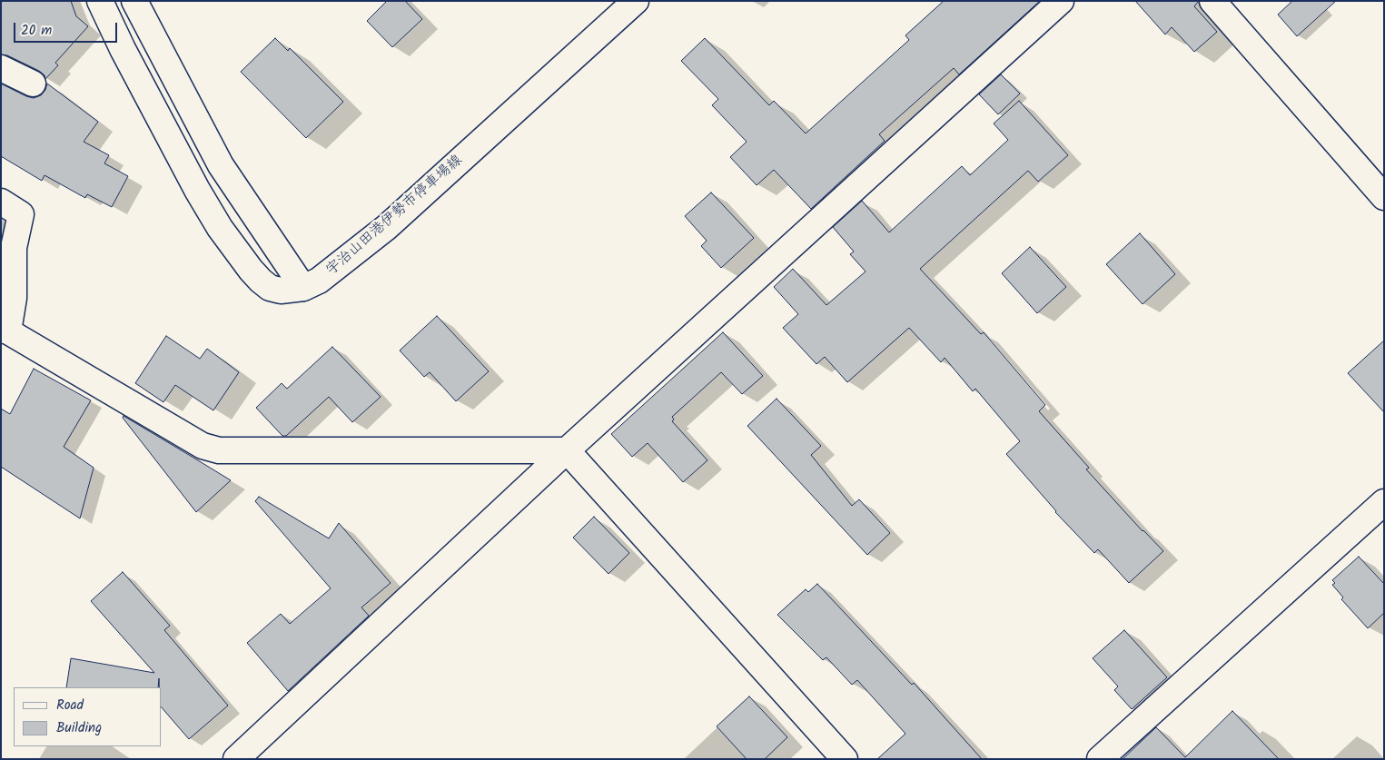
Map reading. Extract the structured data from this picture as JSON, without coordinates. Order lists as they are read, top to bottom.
{
  "streets": {
    "street": ["宇治山田港伊勢市停車場線"]
  },
  "legend": ["Road", "Building"],
  "scale_bar": "20 m"
}
